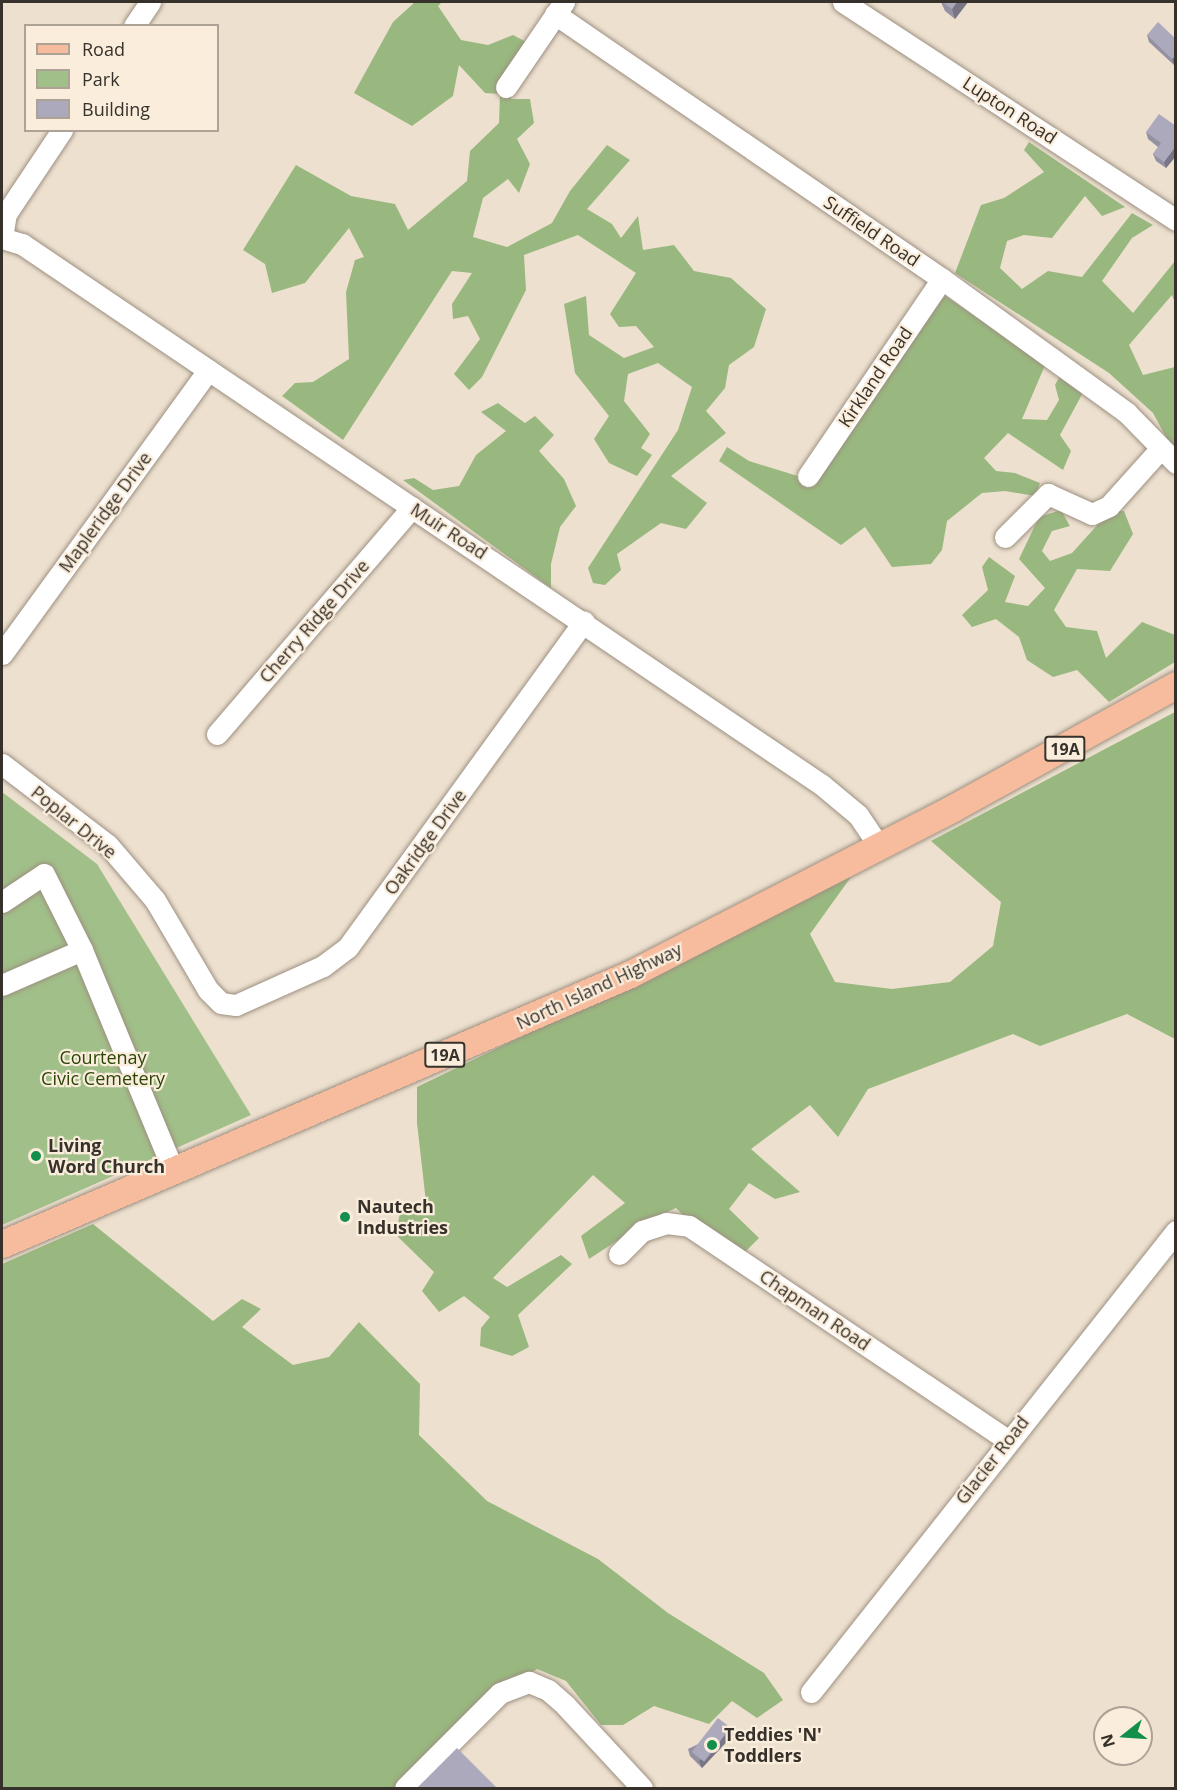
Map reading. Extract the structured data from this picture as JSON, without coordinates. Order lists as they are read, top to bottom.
{
  "streets": {
    "main road": ["19A", "North Island Highway"],
    "street": [
      "Lupton Road",
      "Suffield Road",
      "Kirkland Road",
      "Mapleridge Drive",
      "Muir Road",
      "Cherry Ridge Drive",
      "Poplar Drive",
      "Oakridge Drive",
      "Chapman Road",
      "Glacier Road"
    ]
  },
  "crossings": [
    ["Suffield Road", "Kirkland Road"],
    ["Mapleridge Drive", "Muir Road"],
    ["Muir Road", "Cherry Ridge Drive"],
    ["Muir Road", "Oakridge Drive"],
    ["Muir Road", "North Island Highway"],
    ["Poplar Drive", "Oakridge Drive"],
    ["Chapman Road", "Glacier Road"]
  ],
  "parks": ["Courtenay Civic Cemetery"],
  "places": ["Living Word Church", "Nautech Industries", "Teddies 'N' Toddlers"],
  "legend": ["Road", "Park", "Building"],
  "north": "left"
}
